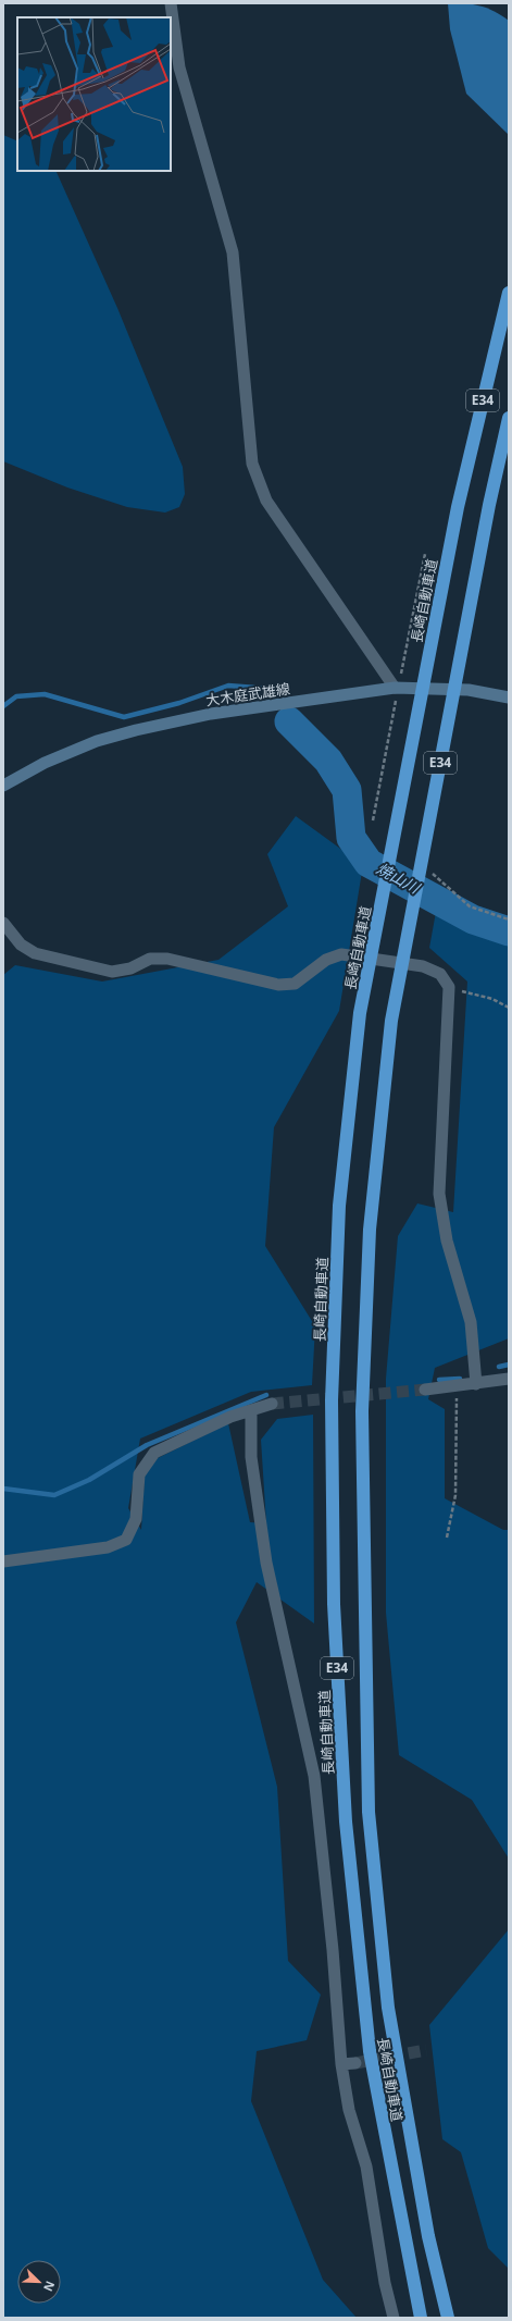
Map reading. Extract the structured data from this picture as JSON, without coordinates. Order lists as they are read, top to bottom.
{
  "streets": {
    "highway": ["E34", "長崎自動車道"],
    "main road": ["大木庭武雄線"]
  },
  "water": ["焼山川"],
  "north": "bottom right"
}
